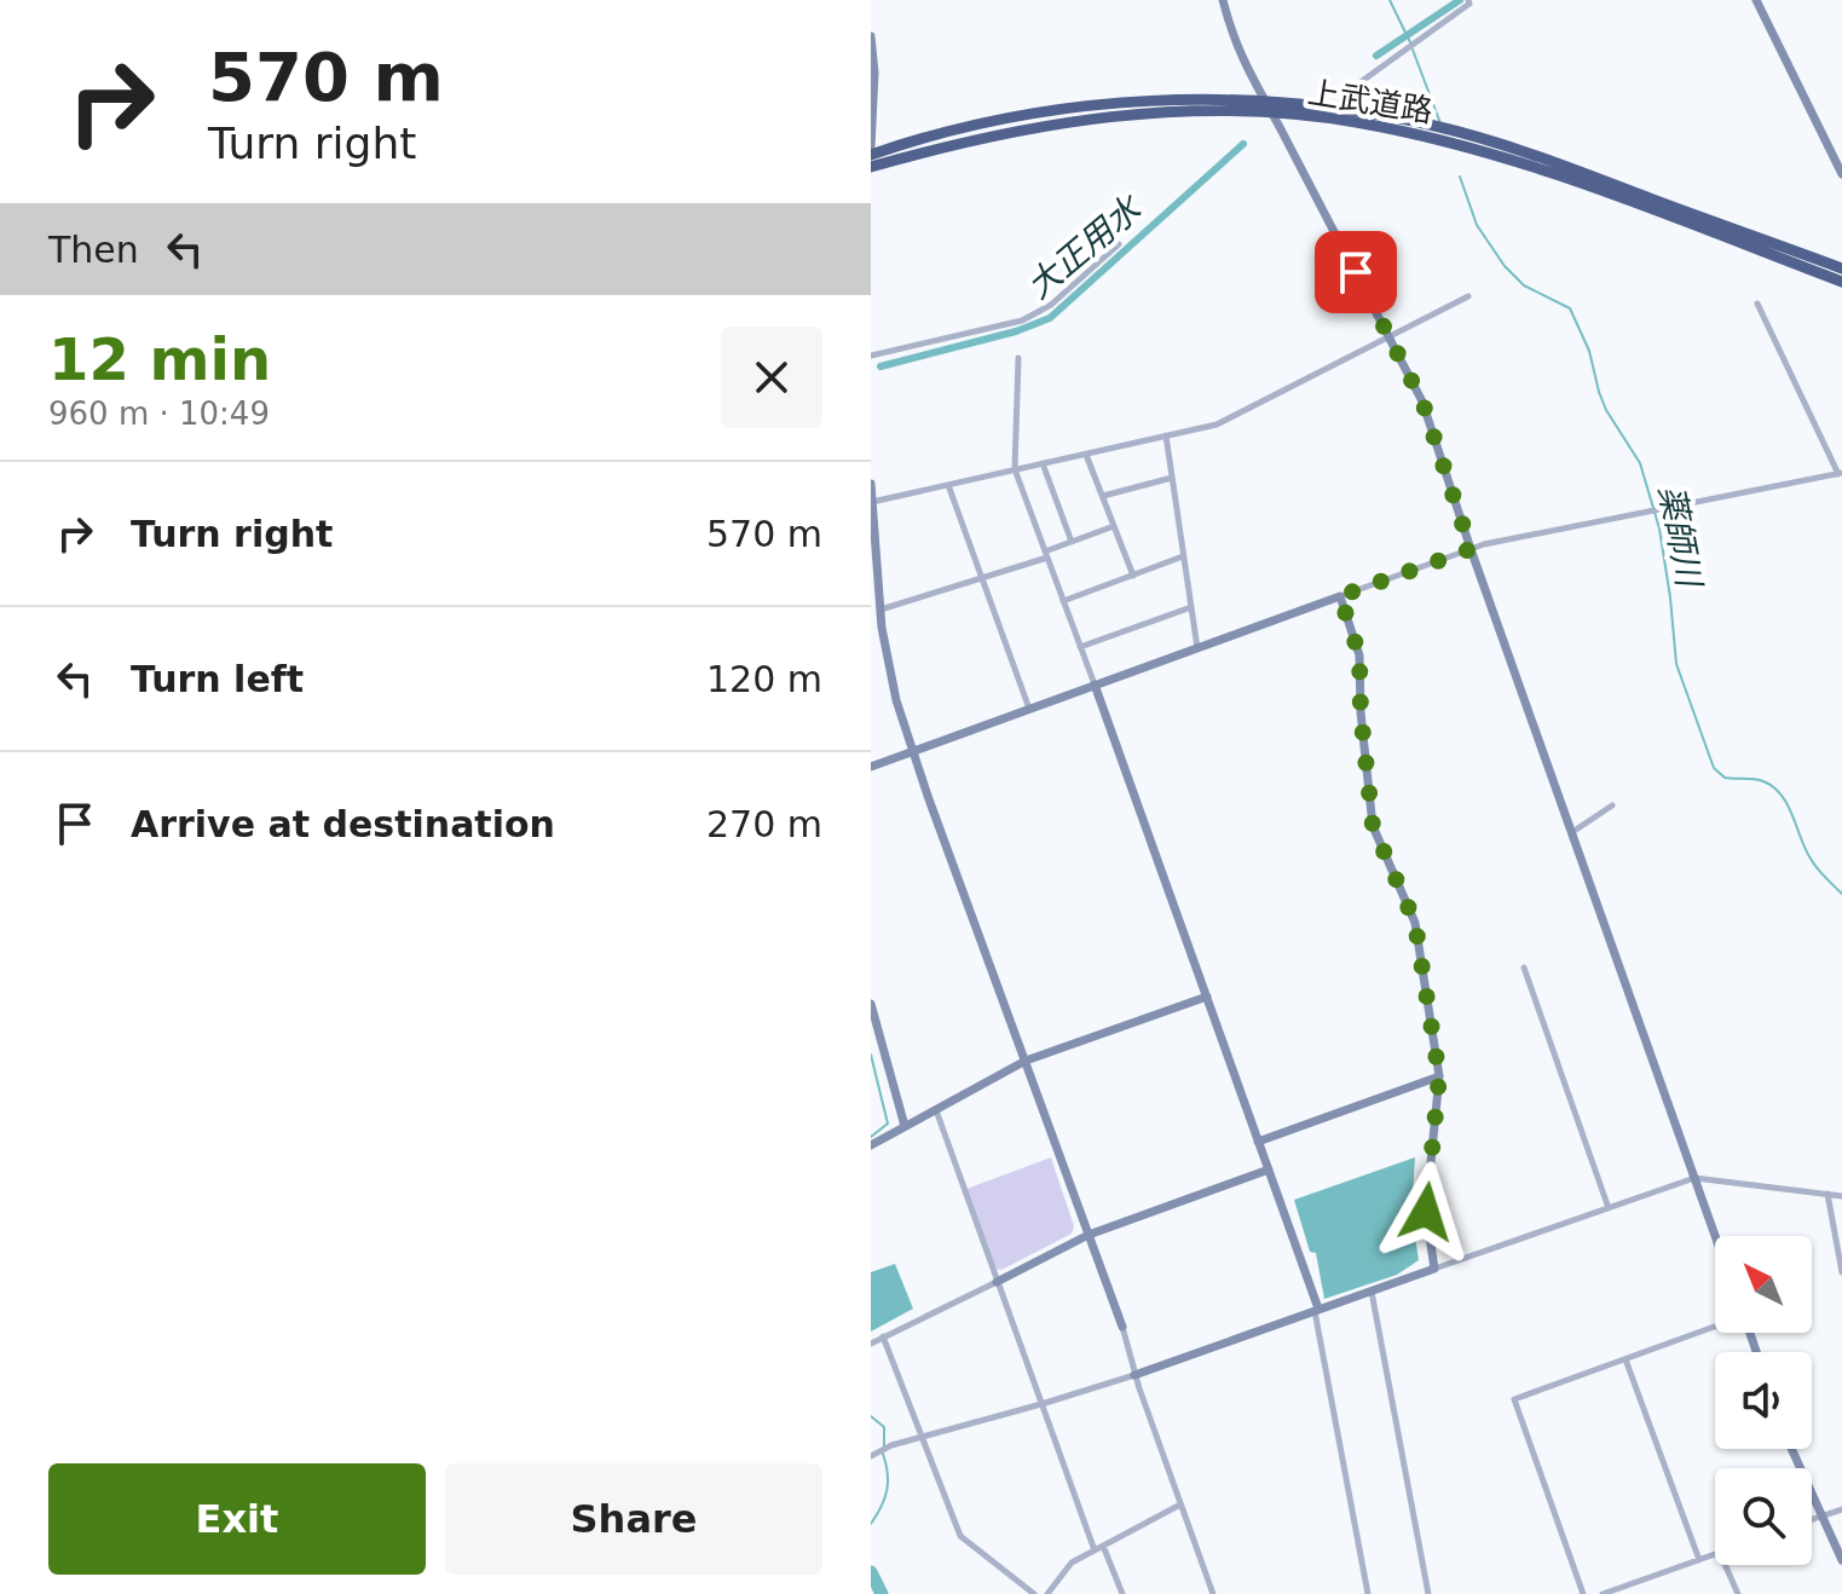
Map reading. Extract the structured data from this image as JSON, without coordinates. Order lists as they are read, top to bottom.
{
  "streets": {
    "highway": ["上武道路"]
  },
  "water": ["大正用水", "薬師川"],
  "north": "top left",
  "page": {
    "turn": ["570 m", "Turn right"],
    "then": "Then",
    "heading": ["12 min", "960 m · 10:49"],
    "list": [
      {
        "name": "Turn right",
        "value": "570 m"
      },
      {
        "name": "Turn left",
        "value": "120 m"
      },
      {
        "name": "Arrive at destination",
        "value": "270 m"
      }
    ],
    "buttons": ["Exit", "Share"]
  }
}
